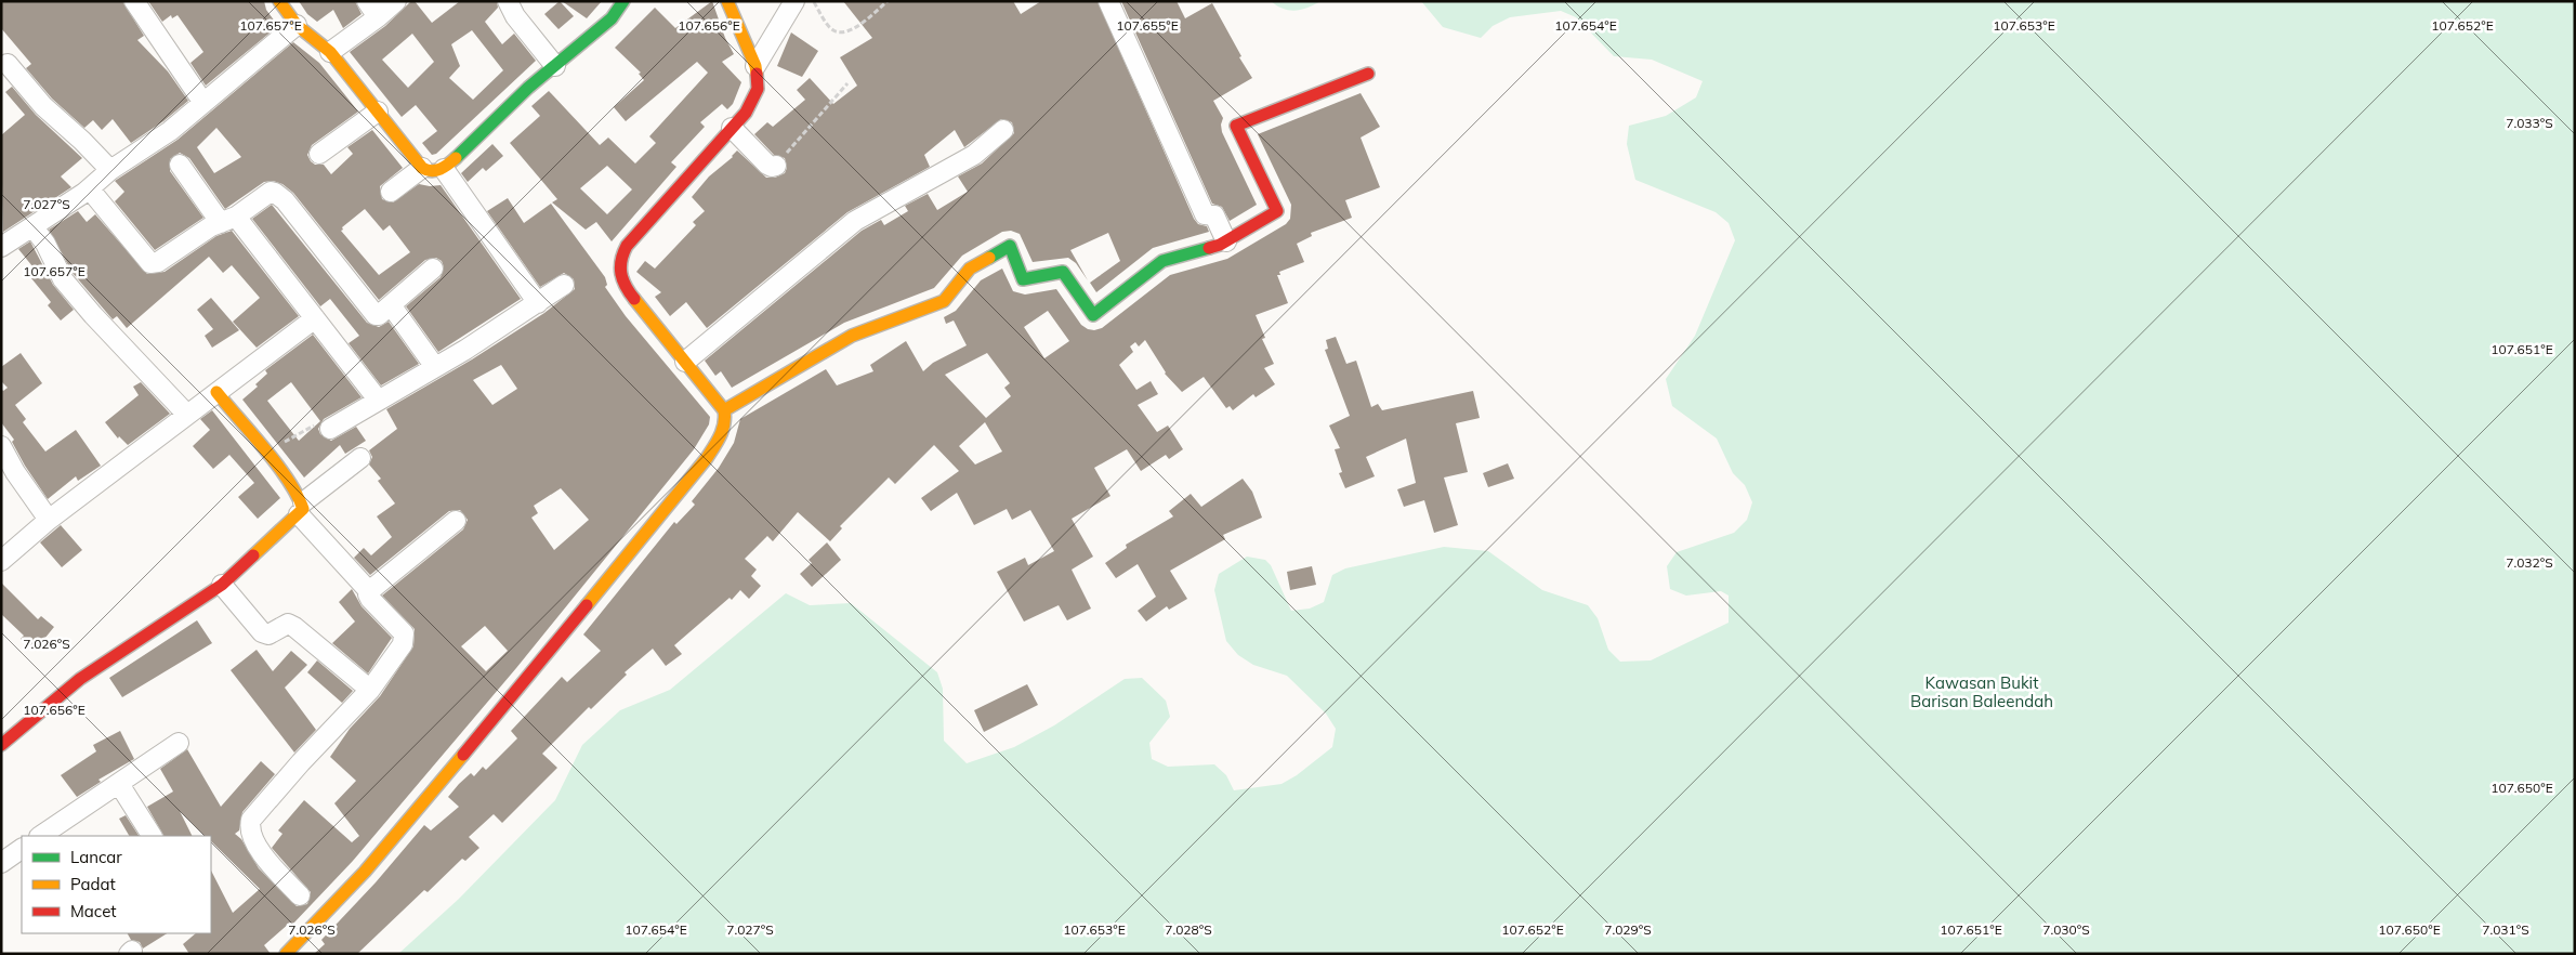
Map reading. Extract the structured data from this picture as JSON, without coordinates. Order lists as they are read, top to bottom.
{
  "parks": ["Kawasan Bukit Barisan Baleendah"],
  "legend": ["Lancar", "Padat", "Macet"],
  "coordinates": [
    "107.657°E",
    "107.656°E",
    "107.655°E",
    "107.654°E",
    "107.653°E",
    "107.652°E",
    "7.033°S",
    "7.027°S",
    "107.651°E",
    "7.032°S",
    "7.026°S",
    "107.650°E",
    "7.028°S",
    "7.029°S",
    "7.030°S",
    "7.031°S"
  ]
}
